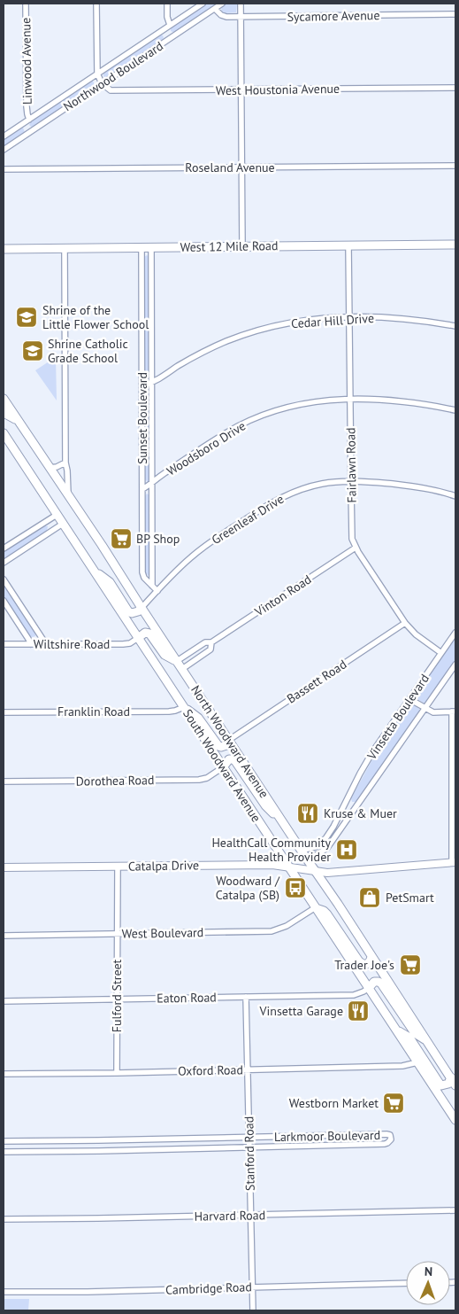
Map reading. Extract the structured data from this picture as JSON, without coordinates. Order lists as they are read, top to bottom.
{
  "streets": {
    "main road": ["West 12 Mile Road", "North Woodward Avenue", "South Woodward Avenue"],
    "street": [
      "Sycamore Avenue",
      "Linwood Avenue",
      "Northwood Boulevard",
      "West Houstonia Avenue",
      "Roseland Avenue",
      "Cedar Hill Drive",
      "Sunset Boulevard",
      "Woodsboro Drive",
      "Fairlawn Road",
      "Greenleaf Drive",
      "Vinton Road",
      "Wiltshire Road",
      "Bassett Road",
      "Franklin Road",
      "Vinsetta Boulevard",
      "Dorothea Road",
      "Catalpa Drive",
      "West Boulevard",
      "Fulford Street",
      "Eaton Road",
      "Oxford Road",
      "Larkmoor Boulevard",
      "Stanford Road",
      "Harvard Road",
      "Cambridge Road"
    ]
  },
  "crossings": [
    ["Sycamore Avenue", "Northwood Boulevard"],
    ["Linwood Avenue", "Northwood Boulevard"],
    ["Northwood Boulevard", "West Houstonia Avenue"],
    ["West 12 Mile Road", "Sunset Boulevard"],
    ["West 12 Mile Road", "Fairlawn Road"],
    ["Cedar Hill Drive", "Sunset Boulevard"],
    ["Cedar Hill Drive", "Fairlawn Road"],
    ["Sunset Boulevard", "Woodsboro Drive"],
    ["Sunset Boulevard", "Greenleaf Drive"],
    ["Woodsboro Drive", "Fairlawn Road"],
    ["Fairlawn Road", "Greenleaf Drive"],
    ["Fairlawn Road", "Vinton Road"],
    ["Fairlawn Road", "Bassett Road"],
    ["Fairlawn Road", "Vinsetta Boulevard"],
    ["Greenleaf Drive", "North Woodward Avenue"],
    ["Vinton Road", "North Woodward Avenue"],
    ["Wiltshire Road", "South Woodward Avenue"],
    ["Bassett Road", "North Woodward Avenue"],
    ["Franklin Road", "South Woodward Avenue"],
    ["Vinsetta Boulevard", "North Woodward Avenue"],
    ["North Woodward Avenue", "Catalpa Drive"],
    ["South Woodward Avenue", "Dorothea Road"],
    ["South Woodward Avenue", "Catalpa Drive"],
    ["South Woodward Avenue", "West Boulevard"],
    ["South Woodward Avenue", "Eaton Road"],
    ["South Woodward Avenue", "Oxford Road"],
    ["Catalpa Drive", "Fulford Street"],
    ["West Boulevard", "Fulford Street"],
    ["Fulford Street", "Eaton Road"],
    ["Fulford Street", "Oxford Road"],
    ["Eaton Road", "Stanford Road"],
    ["Oxford Road", "Stanford Road"],
    ["Larkmoor Boulevard", "Stanford Road"],
    ["Stanford Road", "Harvard Road"],
    ["Stanford Road", "Cambridge Road"]
  ],
  "places": {
    "school or university": ["Shrine of the Little Flower School", "Shrine Catholic Grade School"],
    "supermarket": ["BP Shop", "Trader Joe's", "Westborn Market"],
    "restaurant": ["Kruse & Muer", "Vinsetta Garage"],
    "hospital": ["HealthCall Community Health Provider"],
    "bus stop": ["Woodward / Catalpa (SB)"],
    "shop": ["PetSmart"]
  },
  "north": "top"
}
